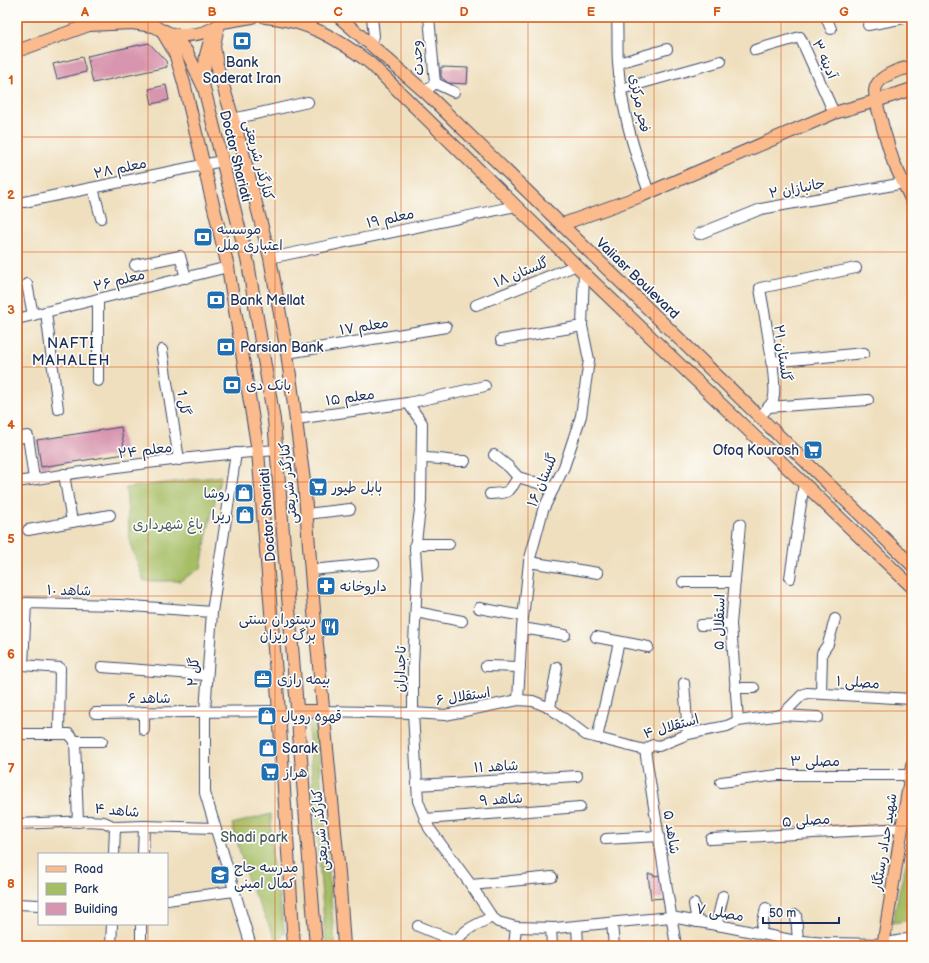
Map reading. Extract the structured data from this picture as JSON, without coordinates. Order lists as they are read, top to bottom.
{
  "streets": {
    "main road": [
      "Doctor Shariati",
      "کنارگذر شریعتی",
      "Valiasr Boulevard",
      "شهید حداد رستگار"
    ],
    "street": [
      "وحدت",
      "آدینه ۳",
      "فجر مرکزی",
      "معلم ۲۸",
      "جانبازان ۲",
      "معلم ۱۹",
      "گلستان ۱۸",
      "معلم ۲۶",
      "معلم ۱۷",
      "گلستان ۲۱",
      "معلم ۱۵",
      "گل 1",
      "معلم ۲۴",
      "گلستان ۱۶",
      "شاهد ۱۰",
      "استقلال ۵",
      "تاجداران",
      "گل ۲",
      "مصلی ۱",
      "استقلال ۶",
      "شاهد ۶",
      "استقلال ۴",
      "مصلی ۳",
      "شاهد ۱۱",
      "شاهد ۹",
      "شاهد ۴",
      "مصلی ۵",
      "شاهد ۵",
      "مصلی ۷"
    ]
  },
  "crossings": [
    ["وحدت", "Valiasr Boulevard"],
    ["Doctor Shariati", "معلم ۲۸"],
    ["Doctor Shariati", "معلم ۲۴"],
    ["کنارگذر شریعتی", "معلم ۲۸"],
    ["کنارگذر شریعتی", "معلم ۱۹"],
    ["کنارگذر شریعتی", "معلم ۲۶"],
    ["کنارگذر شریعتی", "معلم ۱۷"],
    ["کنارگذر شریعتی", "معلم ۱۵"],
    ["کنارگذر شریعتی", "معلم ۲۴"],
    ["کنارگذر شریعتی", "استقلال ۶"],
    ["کنارگذر شریعتی", "شاهد ۶"],
    ["گلستان ۱۸", "گلستان ۱۶"],
    ["Valiasr Boulevard", "گلستان ۲۱"],
    ["معلم ۱۵", "تاجداران"],
    ["گل 1", "معلم ۲۴"],
    ["معلم ۲۴", "گل ۲"],
    ["گلستان ۱۶", "استقلال ۶"],
    ["گلستان ۱۶", "استقلال ۴"],
    ["شاهد ۱۰", "گل ۲"],
    ["استقلال ۵", "استقلال ۴"],
    ["تاجداران", "استقلال ۶"],
    ["تاجداران", "شاهد ۱۱"],
    ["تاجداران", "شاهد ۹"],
    ["تاجداران", "مصلی ۷"],
    ["گل ۲", "شاهد ۶"],
    ["گل ۲", "شاهد ۴"],
    ["مصلی ۱", "استقلال ۴"],
    ["استقلال ۶", "استقلال ۴"],
    ["استقلال ۴", "شاهد ۵"],
    ["مصلی ۳", "شهید حداد رستگار"],
    ["مصلی ۵", "شهید حداد رستگار"],
    ["شاهد ۵", "مصلی ۷"],
    ["شهید حداد رستگار", "مصلی ۷"]
  ],
  "districts": ["NAFTI MAHALEH"],
  "parks": ["باغ شهرداری", "Shadi park"],
  "places": {
    "bank": [
      "Bank Saderat Iran",
      "موسسه اعتباری ملل",
      "Bank Mellat",
      "Parsian Bank",
      "بانک دی"
    ],
    "supermarket": ["Ofoq Kourosh", "بابل طیور", "هراز"],
    "shop": [
      "روشا",
      "ریرا",
      "قهوه رویال",
      "Sarak"
    ],
    "pharmacy": ["داروخانه"],
    "restaurant": ["رستوران سنتی برگ ریزان"],
    "office": ["بیمه رازی"],
    "school or university": ["مدرسه حاج کمال امینی"]
  },
  "legend": ["Road", "Park", "Building"],
  "scale_bar": "50 m",
  "grid": {
    "columns": [
      "A",
      "B",
      "C",
      "D",
      "E",
      "F",
      "G"
    ],
    "rows": [
      "1",
      "2",
      "3",
      "4",
      "5",
      "6",
      "7",
      "8"
    ]
  }
}
